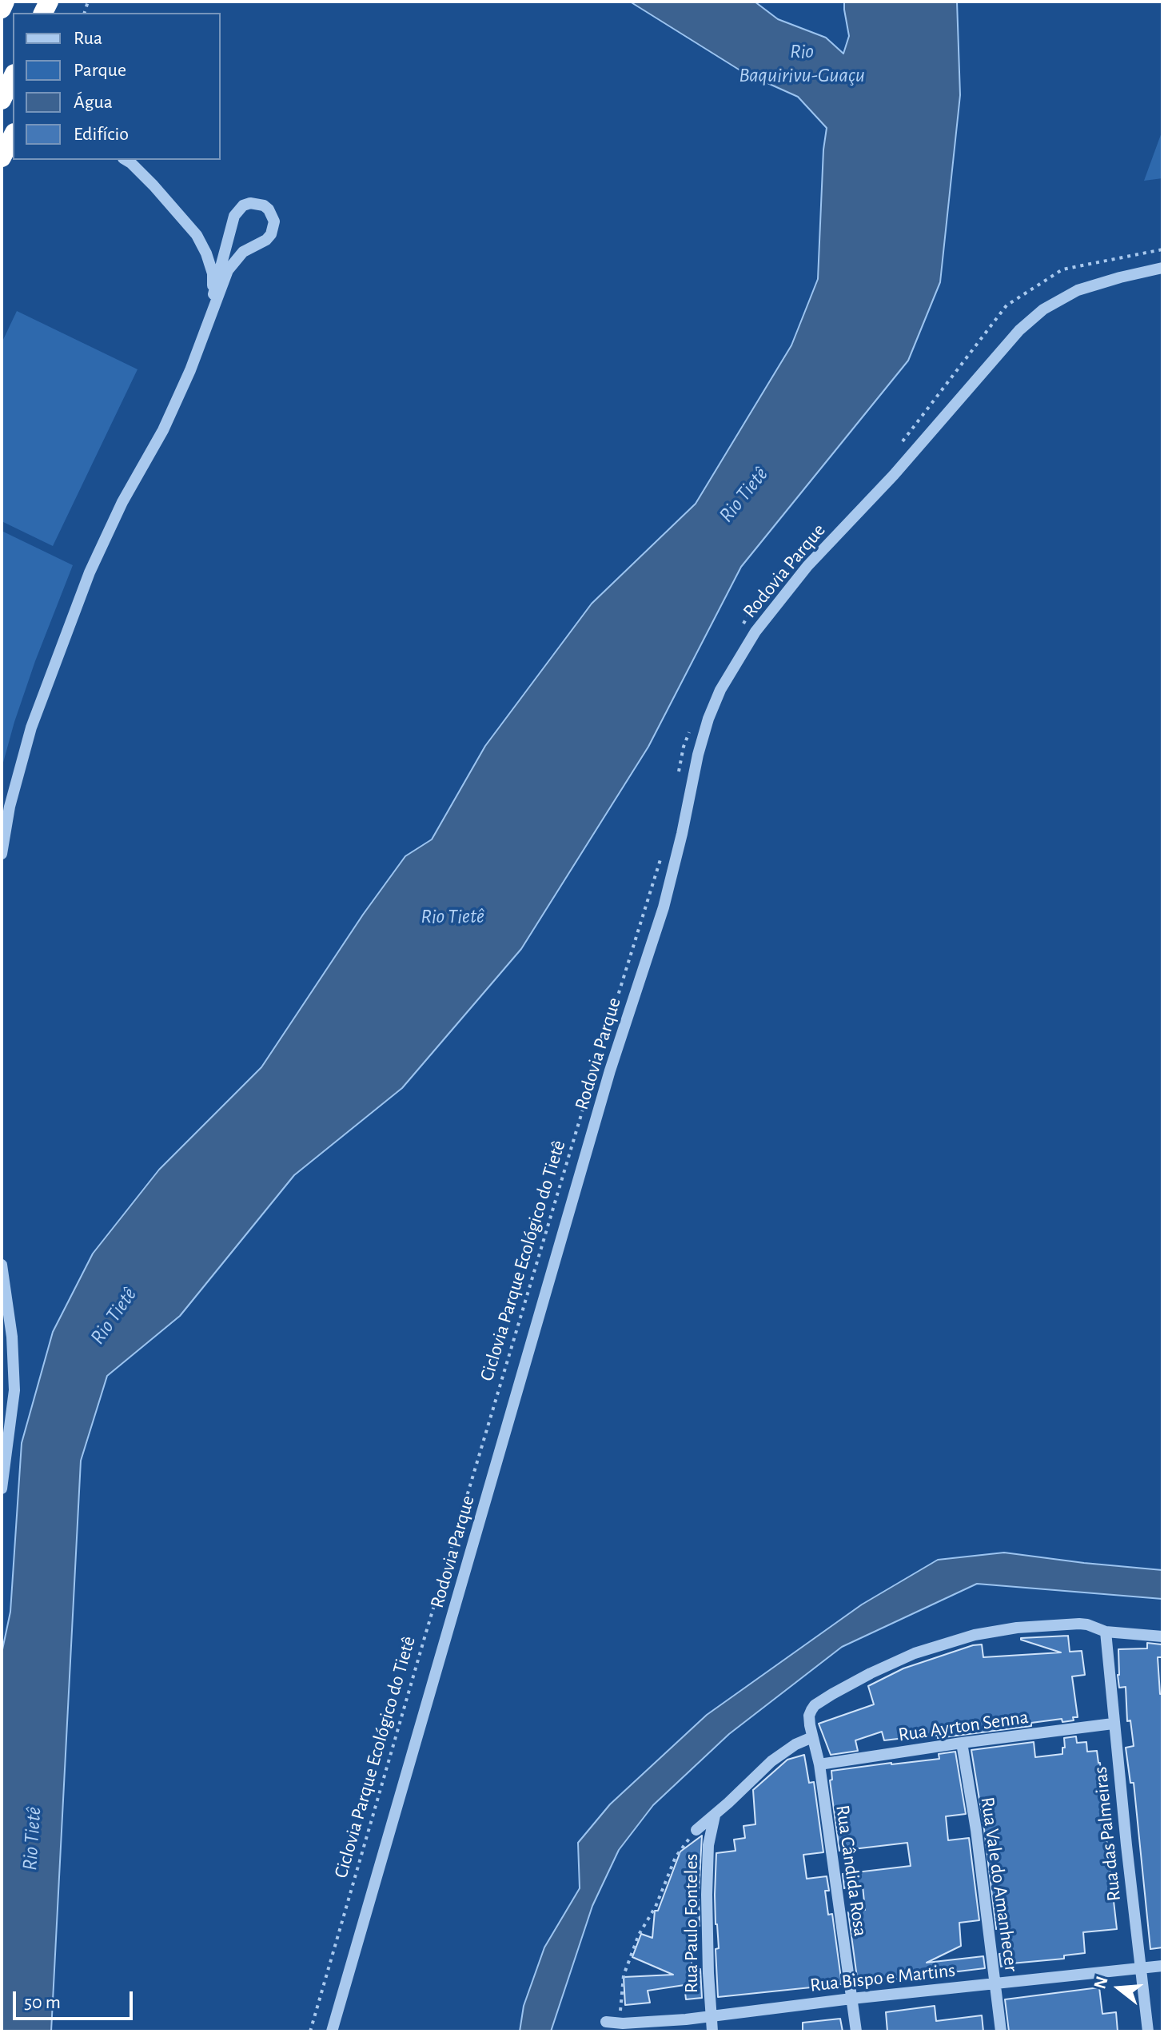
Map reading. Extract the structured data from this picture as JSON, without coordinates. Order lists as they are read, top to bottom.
{
  "streets": {
    "street": [
      "Rodovia Parque",
      "Rua Ayrton Senna",
      "Rua das Palmeiras",
      "Rua Cândida Rosa",
      "Rua Vale do Amanhecer",
      "Rua Paulo Fonteles",
      "Rua Bispo e Martins"
    ],
    "path": ["Ciclovia Parque Ecológico do Tietê"]
  },
  "crossings": [
    ["Rua Ayrton Senna", "Rua das Palmeiras"],
    ["Rua Ayrton Senna", "Rua Cândida Rosa"],
    ["Rua Ayrton Senna", "Rua Vale do Amanhecer"],
    ["Rua das Palmeiras", "Rua Cândida Rosa"],
    ["Rua das Palmeiras", "Rua Bispo e Martins"],
    ["Rua Cândida Rosa", "Rua Bispo e Martins"],
    ["Rua Vale do Amanhecer", "Rua Bispo e Martins"],
    ["Rua Paulo Fonteles", "Rua Bispo e Martins"]
  ],
  "water": ["Rio Baquirivu-Guaçu", "Rio Tietê"],
  "legend": [
    "Rua",
    "Parque",
    "Água",
    "Edifício"
  ],
  "scale_bar": "50 m",
  "north": "left"
}
